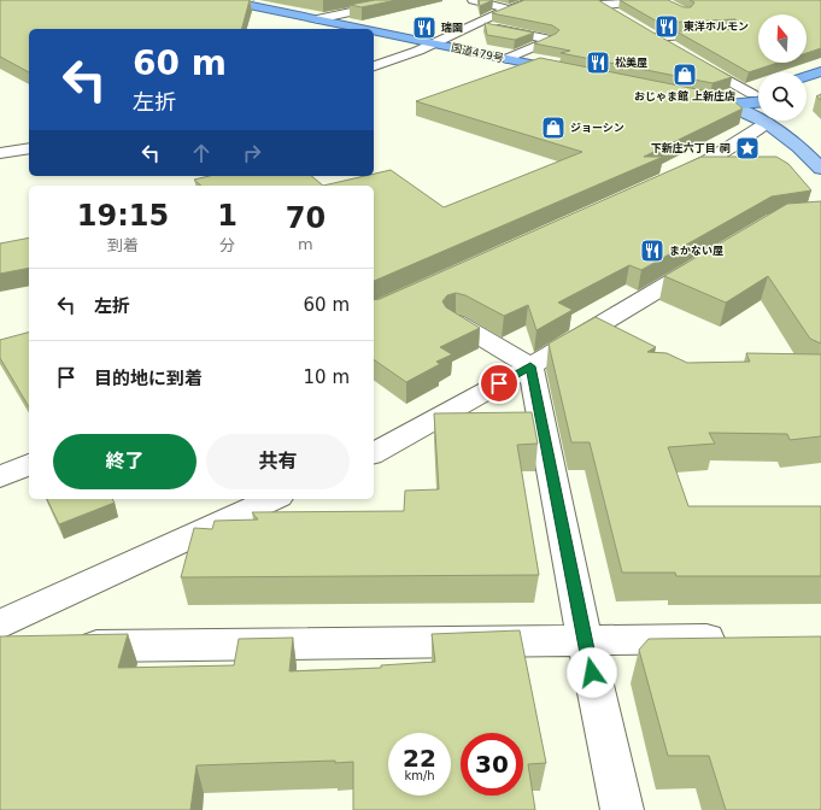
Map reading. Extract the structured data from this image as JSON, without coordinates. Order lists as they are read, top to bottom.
{
  "streets": {
    "highway": ["国道479号"]
  },
  "places": {
    "restaurant": [
      "東洋ホルモン",
      "瑞園",
      "松美屋",
      "まかない屋"
    ],
    "shop": ["おじゃま館 上新庄店", "ジョーシン"],
    "place": ["下新庄六丁目 祠"]
  },
  "north": "top",
  "page": {
    "turn": ["60 m", "左折"],
    "eta": [
      "19:15",
      "到着",
      "1",
      "分",
      "70",
      "m"
    ],
    "list": [
      {
        "name": "左折",
        "value": "60 m"
      },
      {
        "name": "目的地に到着",
        "value": "10 m"
      }
    ],
    "buttons": ["終了", "共有"],
    "speed": "22 km/h",
    "limit": "30"
  }
}
